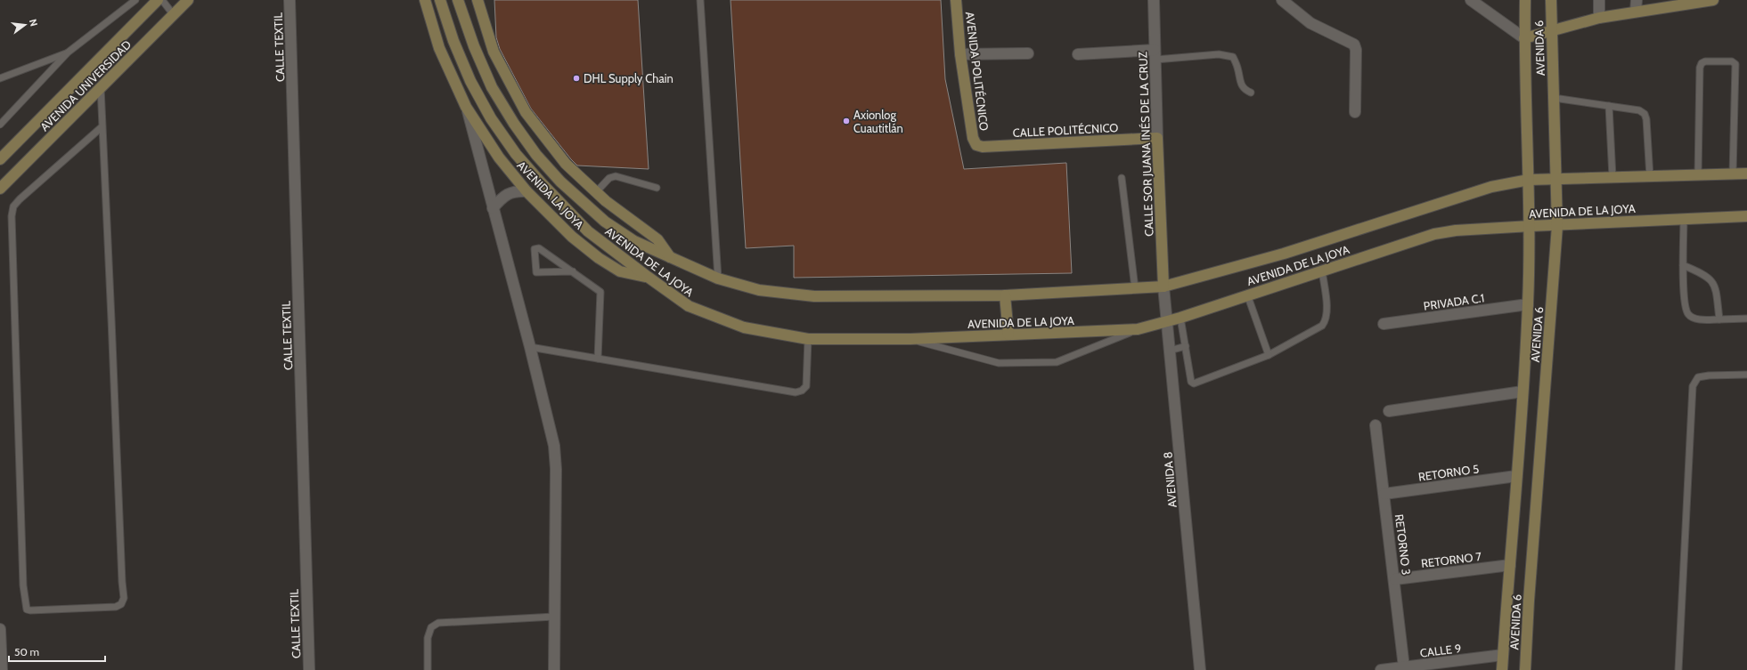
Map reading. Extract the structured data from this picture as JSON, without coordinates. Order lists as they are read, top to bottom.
{
  "streets": {
    "main road": [
      "AVENIDA 6",
      "AVENIDA POLITÉCNICO",
      "AVENIDA UNIVERSIDAD",
      "CALLE POLITÉCNICO",
      "CALLE SOR JUANA INÉS DE LA CRUZ",
      "AVENIDA LA JOYA",
      "AVENIDA DE LA JOYA"
    ],
    "street": [
      "CALLE TEXTIL",
      "PRIVADA C.1",
      "RETORNO 5",
      "AVENIDA 8",
      "RETORNO 3",
      "RETORNO 7",
      "CALLE 9"
    ]
  },
  "crossings": [
    ["AVENIDA 6", "AVENIDA DE LA JOYA"],
    ["AVENIDA 6", "PRIVADA C.1"],
    ["AVENIDA 6", "RETORNO 5"],
    ["AVENIDA 6", "RETORNO 7"],
    ["AVENIDA 6", "CALLE 9"],
    ["AVENIDA POLITÉCNICO", "CALLE POLITÉCNICO"],
    ["CALLE POLITÉCNICO", "CALLE SOR JUANA INÉS DE LA CRUZ"],
    ["CALLE SOR JUANA INÉS DE LA CRUZ", "AVENIDA DE LA JOYA"],
    ["CALLE SOR JUANA INÉS DE LA CRUZ", "AVENIDA 8"],
    ["AVENIDA LA JOYA", "AVENIDA DE LA JOYA"],
    ["AVENIDA DE LA JOYA", "AVENIDA 8"],
    ["RETORNO 5", "RETORNO 3"],
    ["RETORNO 3", "RETORNO 7"],
    ["RETORNO 3", "CALLE 9"]
  ],
  "places": ["DHL Supply Chain", "Axionlog Cuautitlán"],
  "scale_bar": "50 m",
  "north": "right"
}
